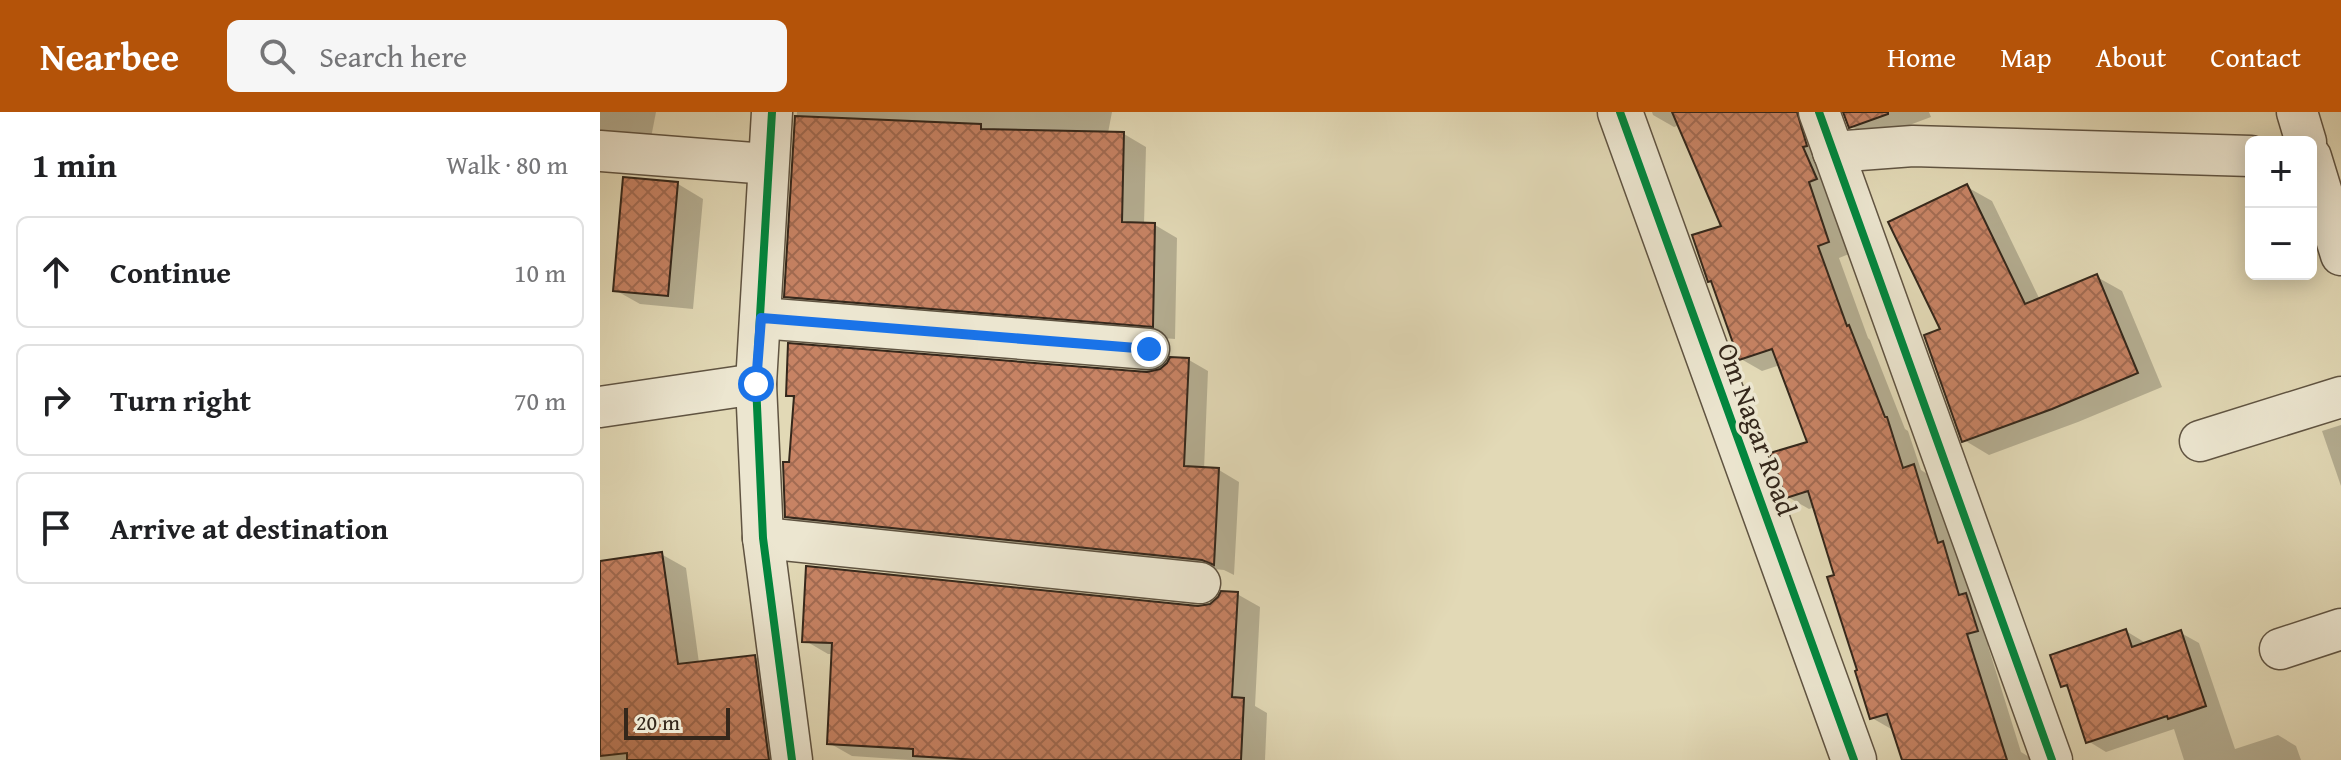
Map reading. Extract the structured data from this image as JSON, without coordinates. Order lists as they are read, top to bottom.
{
  "streets": {
    "street": ["Om Nagar Road"]
  },
  "scale_bar": "20 m",
  "page": {
    "header": "Nearbee",
    "search": "Search here",
    "nav": [
      "Home",
      "Map",
      "About",
      "Contact"
    ],
    "heading": ["1 min", "Walk · 80 m"],
    "map_buttons": ["+", "−"],
    "list": [
      ["Continue", "10 m"],
      ["Turn right", "70 m"],
      "Arrive at destination"
    ],
    "scale": "20 m"
  }
}
